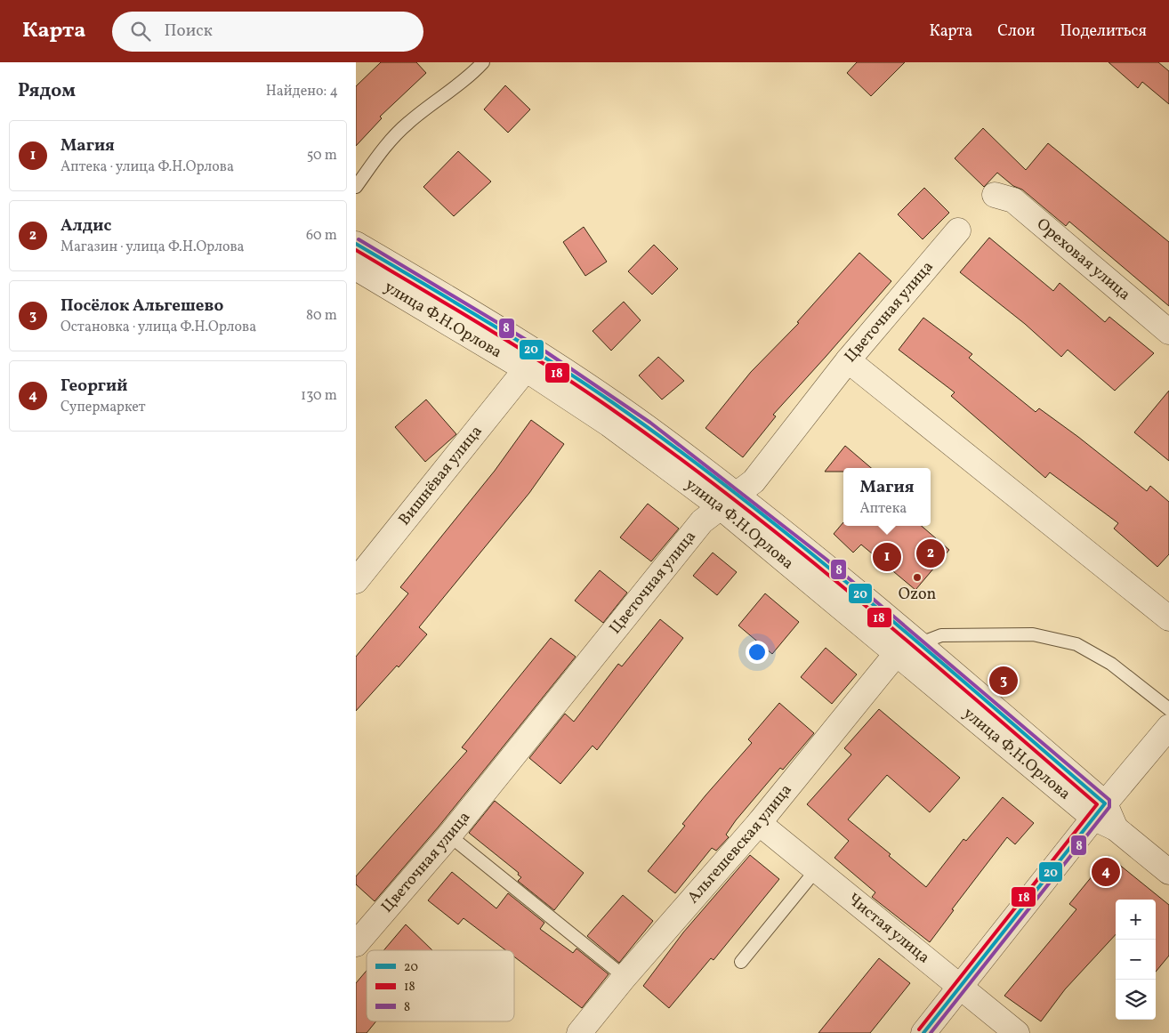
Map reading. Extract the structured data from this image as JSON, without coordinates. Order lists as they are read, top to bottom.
{
  "streets": {
    "street": [
      "Ореховая улица",
      "Цветочная улица",
      "улица Ф.Н.Орлова",
      "Вишнёвая улица",
      "Альгешевская улица",
      "Чистая улица"
    ]
  },
  "crossings": [
    ["Цветочная улица", "улица Ф.Н.Орлова"],
    ["улица Ф.Н.Орлова", "Вишнёвая улица"],
    ["улица Ф.Н.Орлова", "Альгешевская улица"],
    ["Альгешевская улица", "Чистая улица"]
  ],
  "places": ["Ozon"],
  "lines": ["transit line 8", "transit line 20", "transit line 18"],
  "legend": ["20", "18", "8"],
  "page": {
    "header": "Карта",
    "search": "Поиск",
    "nav": ["Карта", "Слои", "Поделиться"],
    "heading": ["Рядом", "Найдено: 4"],
    "list": [
      {
        "mark": "1",
        "name": "Магия",
        "note": "Аптека · улица Ф.Н.Орлова",
        "value": "50 m"
      },
      {
        "mark": "2",
        "name": "Алдис",
        "note": "Магазин · улица Ф.Н.Орлова",
        "value": "60 m"
      },
      {
        "mark": "3",
        "name": "Посёлок Альгешево",
        "note": "Остановка · улица Ф.Н.Орлова",
        "value": "80 m"
      },
      {
        "mark": "4",
        "name": "Георгий",
        "note": "Супермаркет",
        "value": "130 m"
      }
    ],
    "popup": ["Магия", "Аптека"],
    "pins": [
      "2",
      "1",
      "3",
      "4"
    ],
    "map_buttons": ["+", "−"]
  }
}
